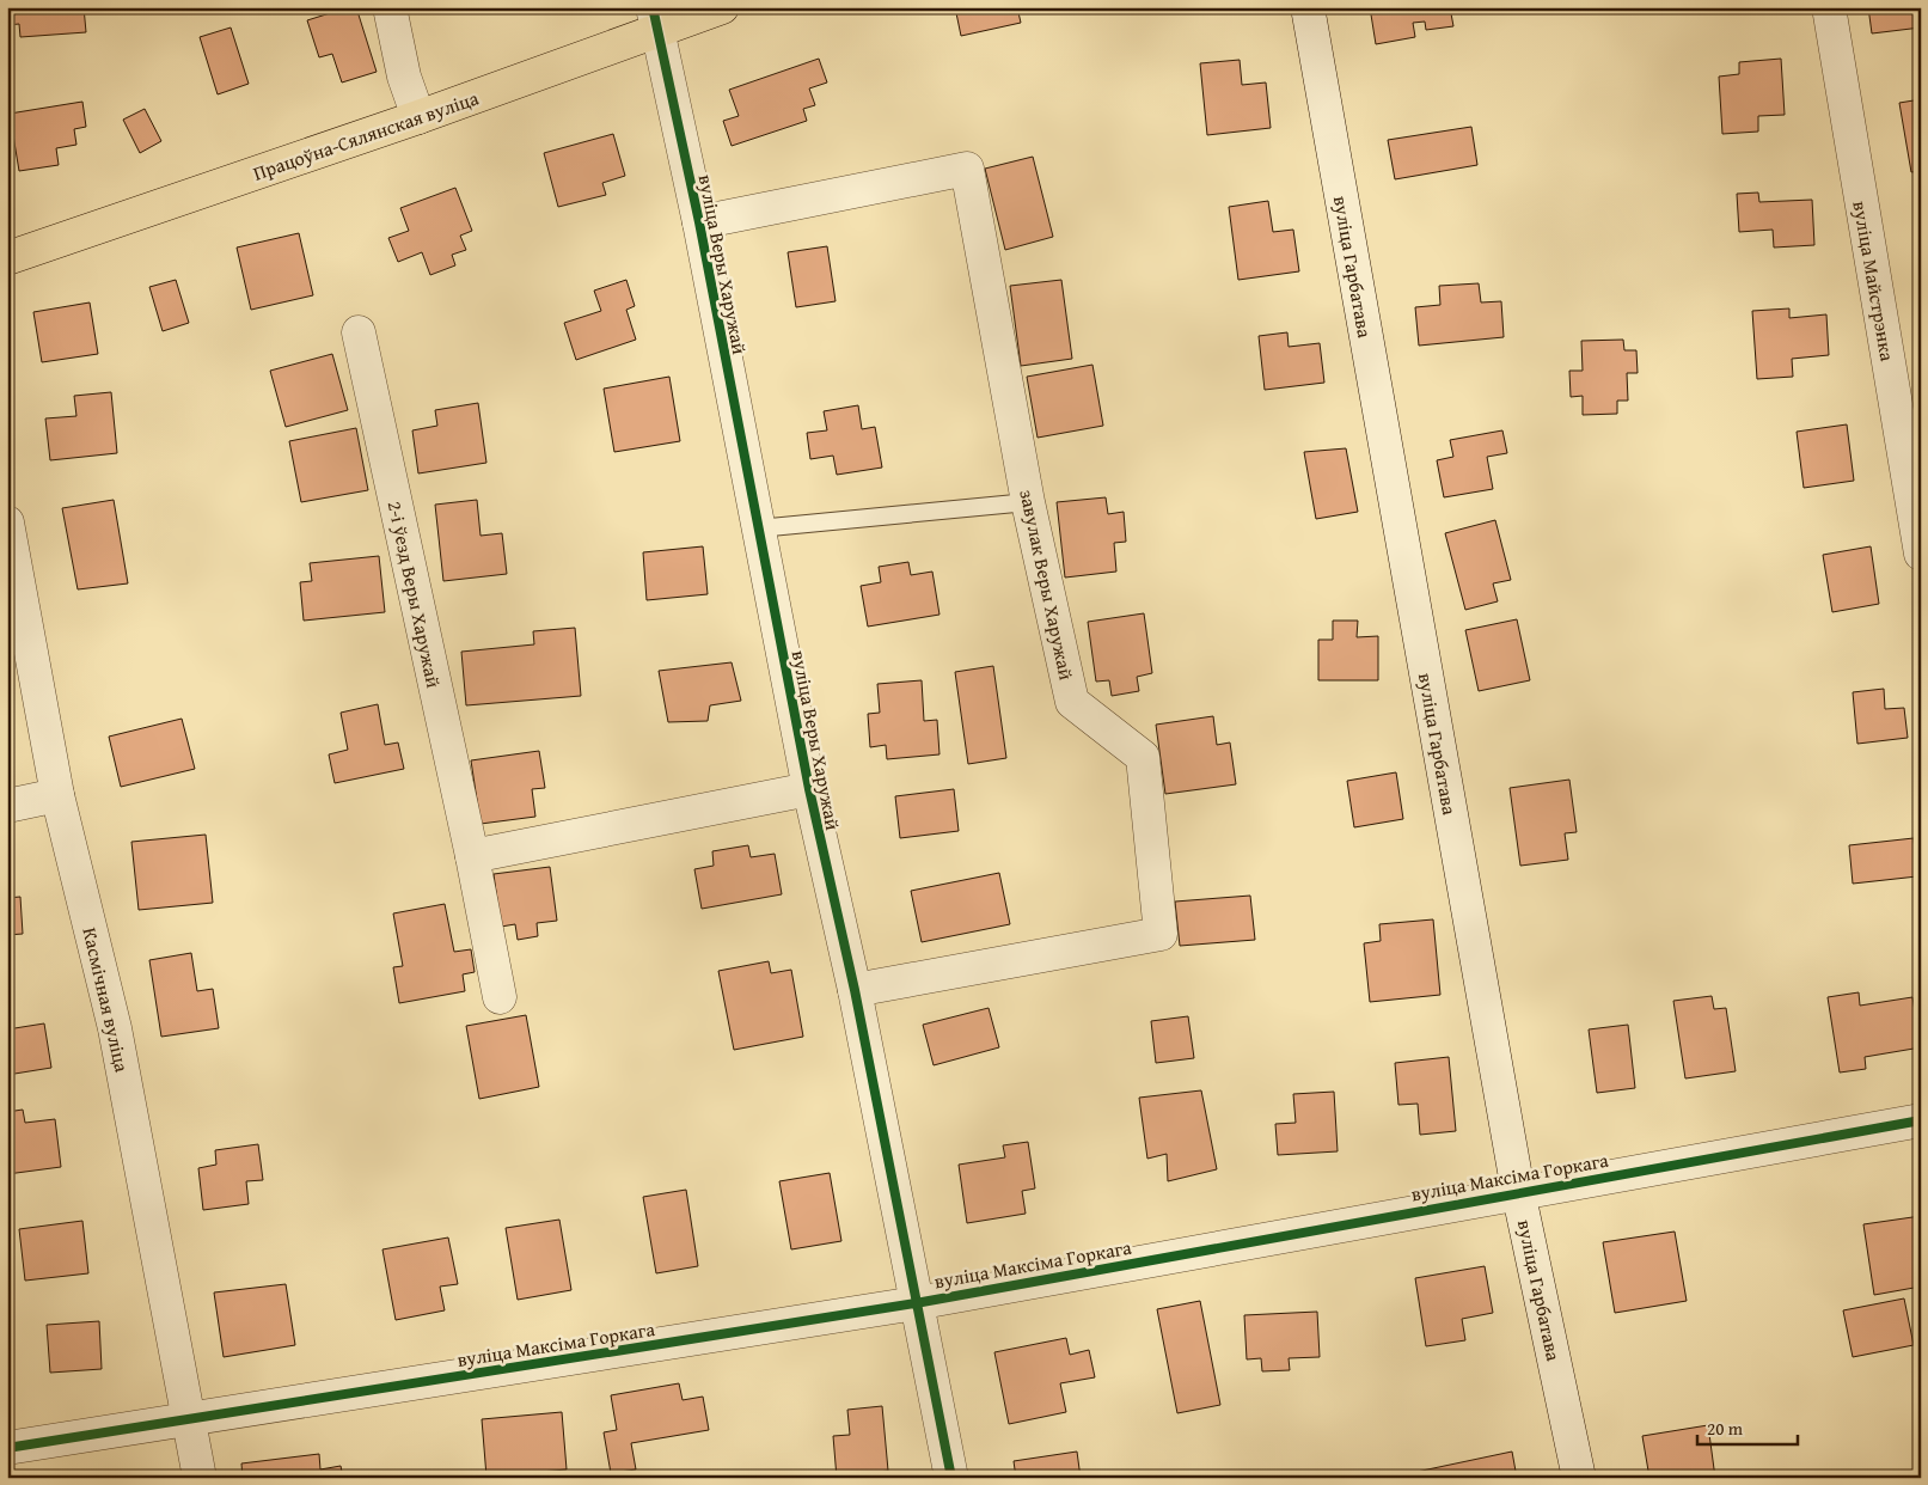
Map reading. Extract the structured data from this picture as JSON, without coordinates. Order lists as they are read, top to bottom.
{
  "streets": {
    "main road": ["Працоўна-Сялянская вуліца"],
    "street": [
      "вуліца Веры Харужай",
      "вуліца Гарбатава",
      "вуліца Майстрэнка",
      "завулак Веры Харужай",
      "2-і ўезд Веры Харужай",
      "Касмічная вуліца",
      "вуліца Максіма Горкага"
    ]
  },
  "crossings": [
    ["Працоўна-Сялянская вуліца", "вуліца Веры Харужай"],
    ["вуліца Веры Харужай", "завулак Веры Харужай"],
    ["вуліца Веры Харужай", "вуліца Максіма Горкага"],
    ["вуліца Гарбатава", "вуліца Максіма Горкага"],
    ["Касмічная вуліца", "вуліца Максіма Горкага"]
  ],
  "scale_bar": "20 m"
}
